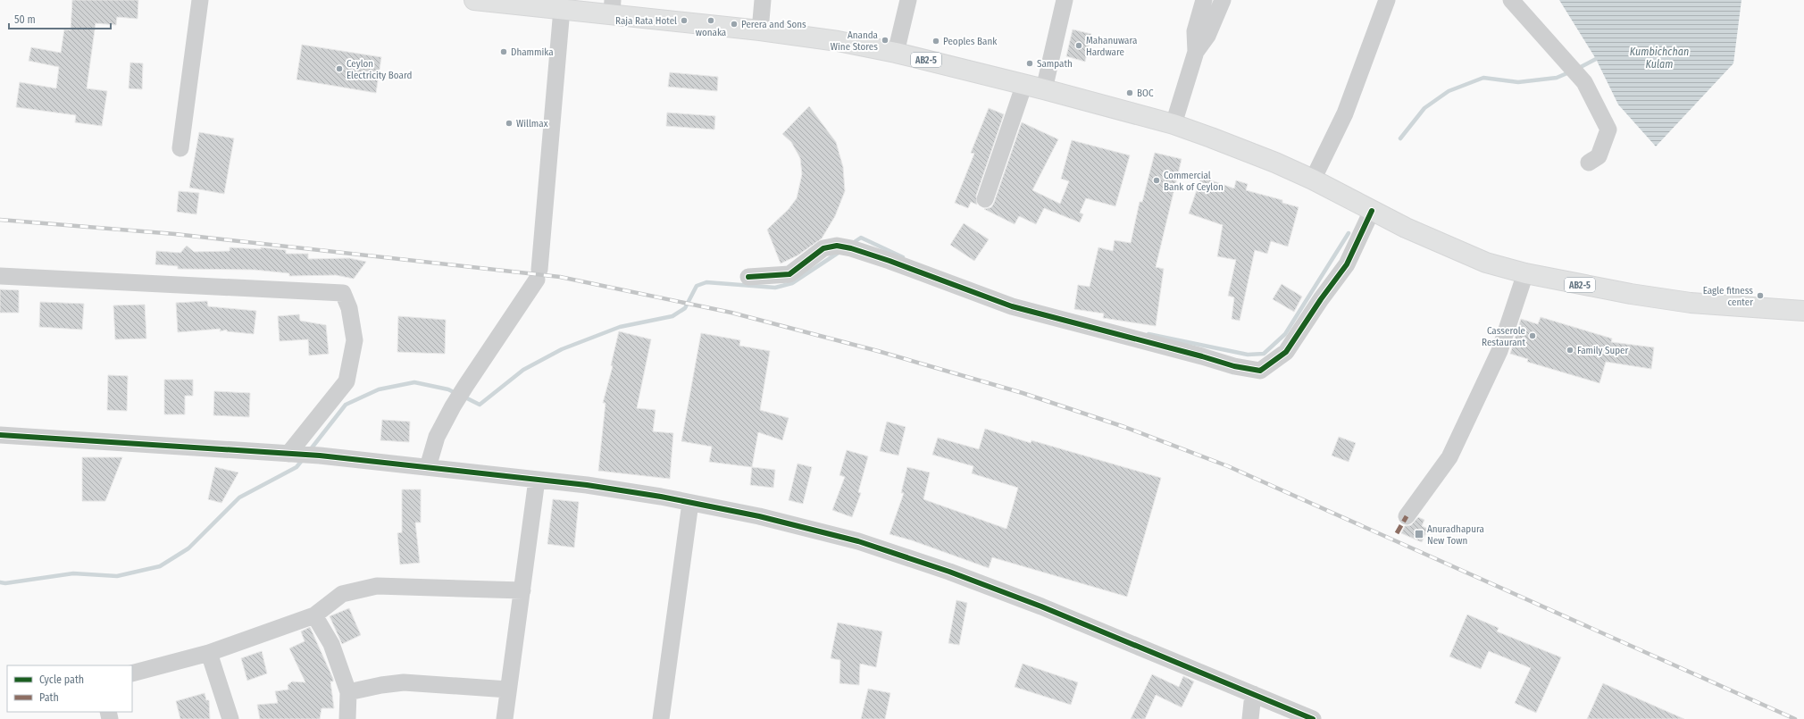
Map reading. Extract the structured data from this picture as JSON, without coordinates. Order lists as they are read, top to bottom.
{
  "streets": {
    "main road": ["AB2-5"]
  },
  "water": ["Kumbichchan Kulam"],
  "places": {
    "other": [
      "Raja Rata Hotel",
      "wonaka",
      "Perera and Sons",
      "Ananda Wine Stores",
      "Peoples Bank",
      "Mahanuwara Hardware",
      "Dhammika",
      "Sampath",
      "Ceylon Electricity Board",
      "BOC",
      "Willmax",
      "Commercial Bank of Ceylon",
      "Eagle fitness center",
      "Casserole Restaurant",
      "Family Super"
    ],
    "transit": ["Anuradhapura New Town"]
  },
  "legend": ["Cycle path", "Path"],
  "scale_bar": "50 m"
}
